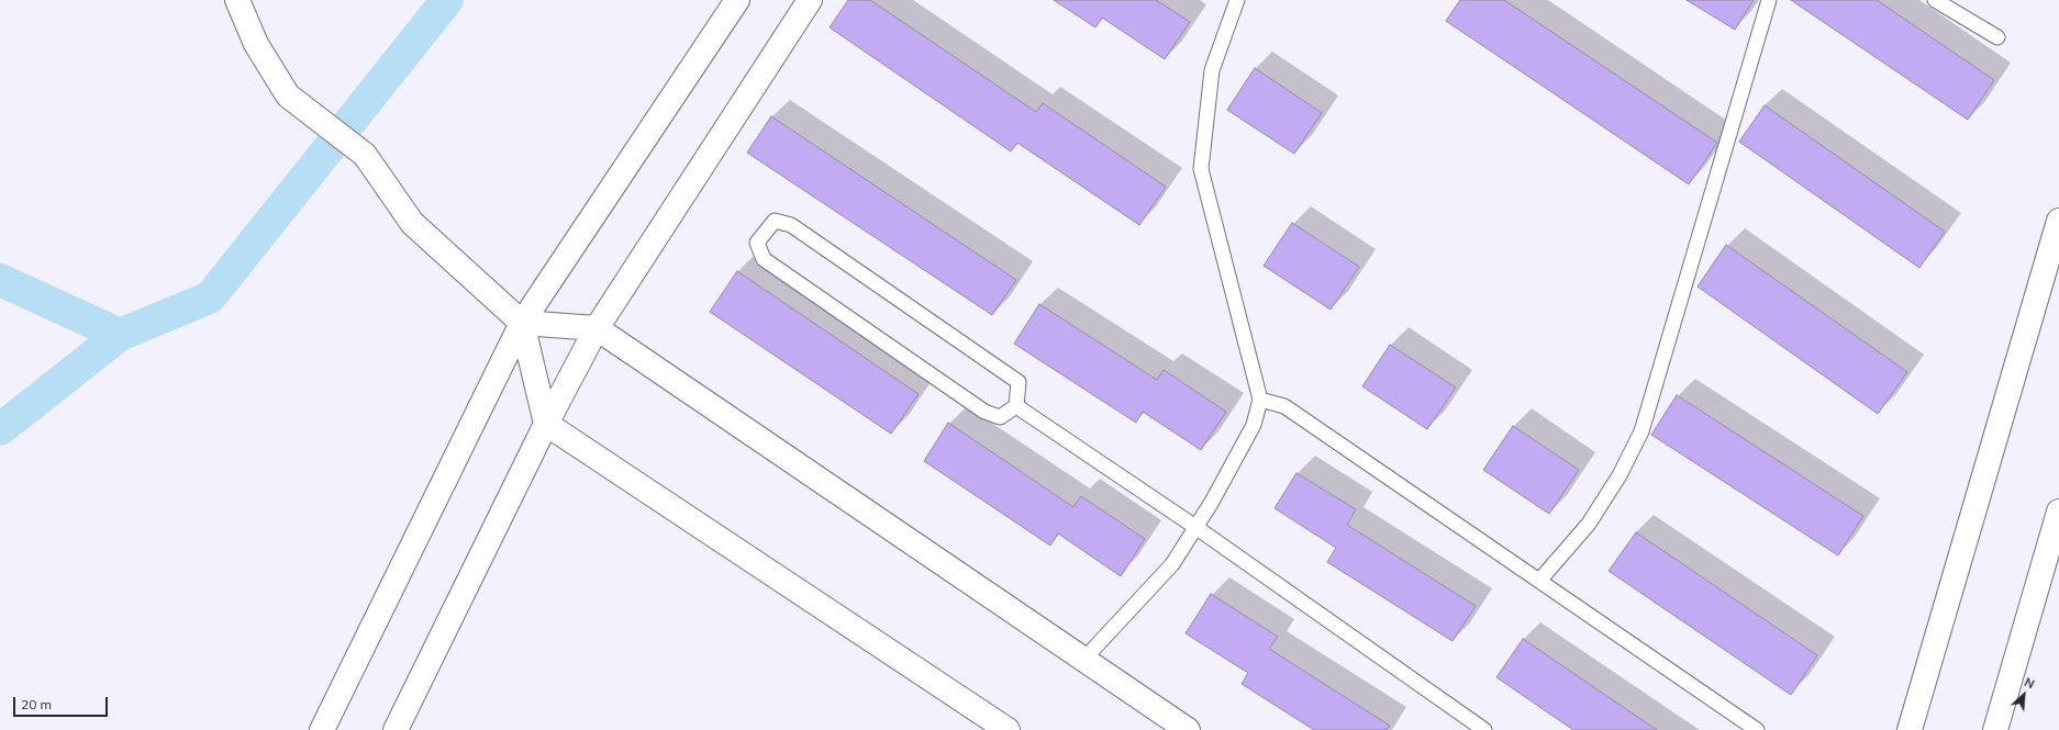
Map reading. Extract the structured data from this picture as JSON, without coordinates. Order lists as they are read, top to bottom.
{
  "scale_bar": "20 m",
  "north": "top right"
}
